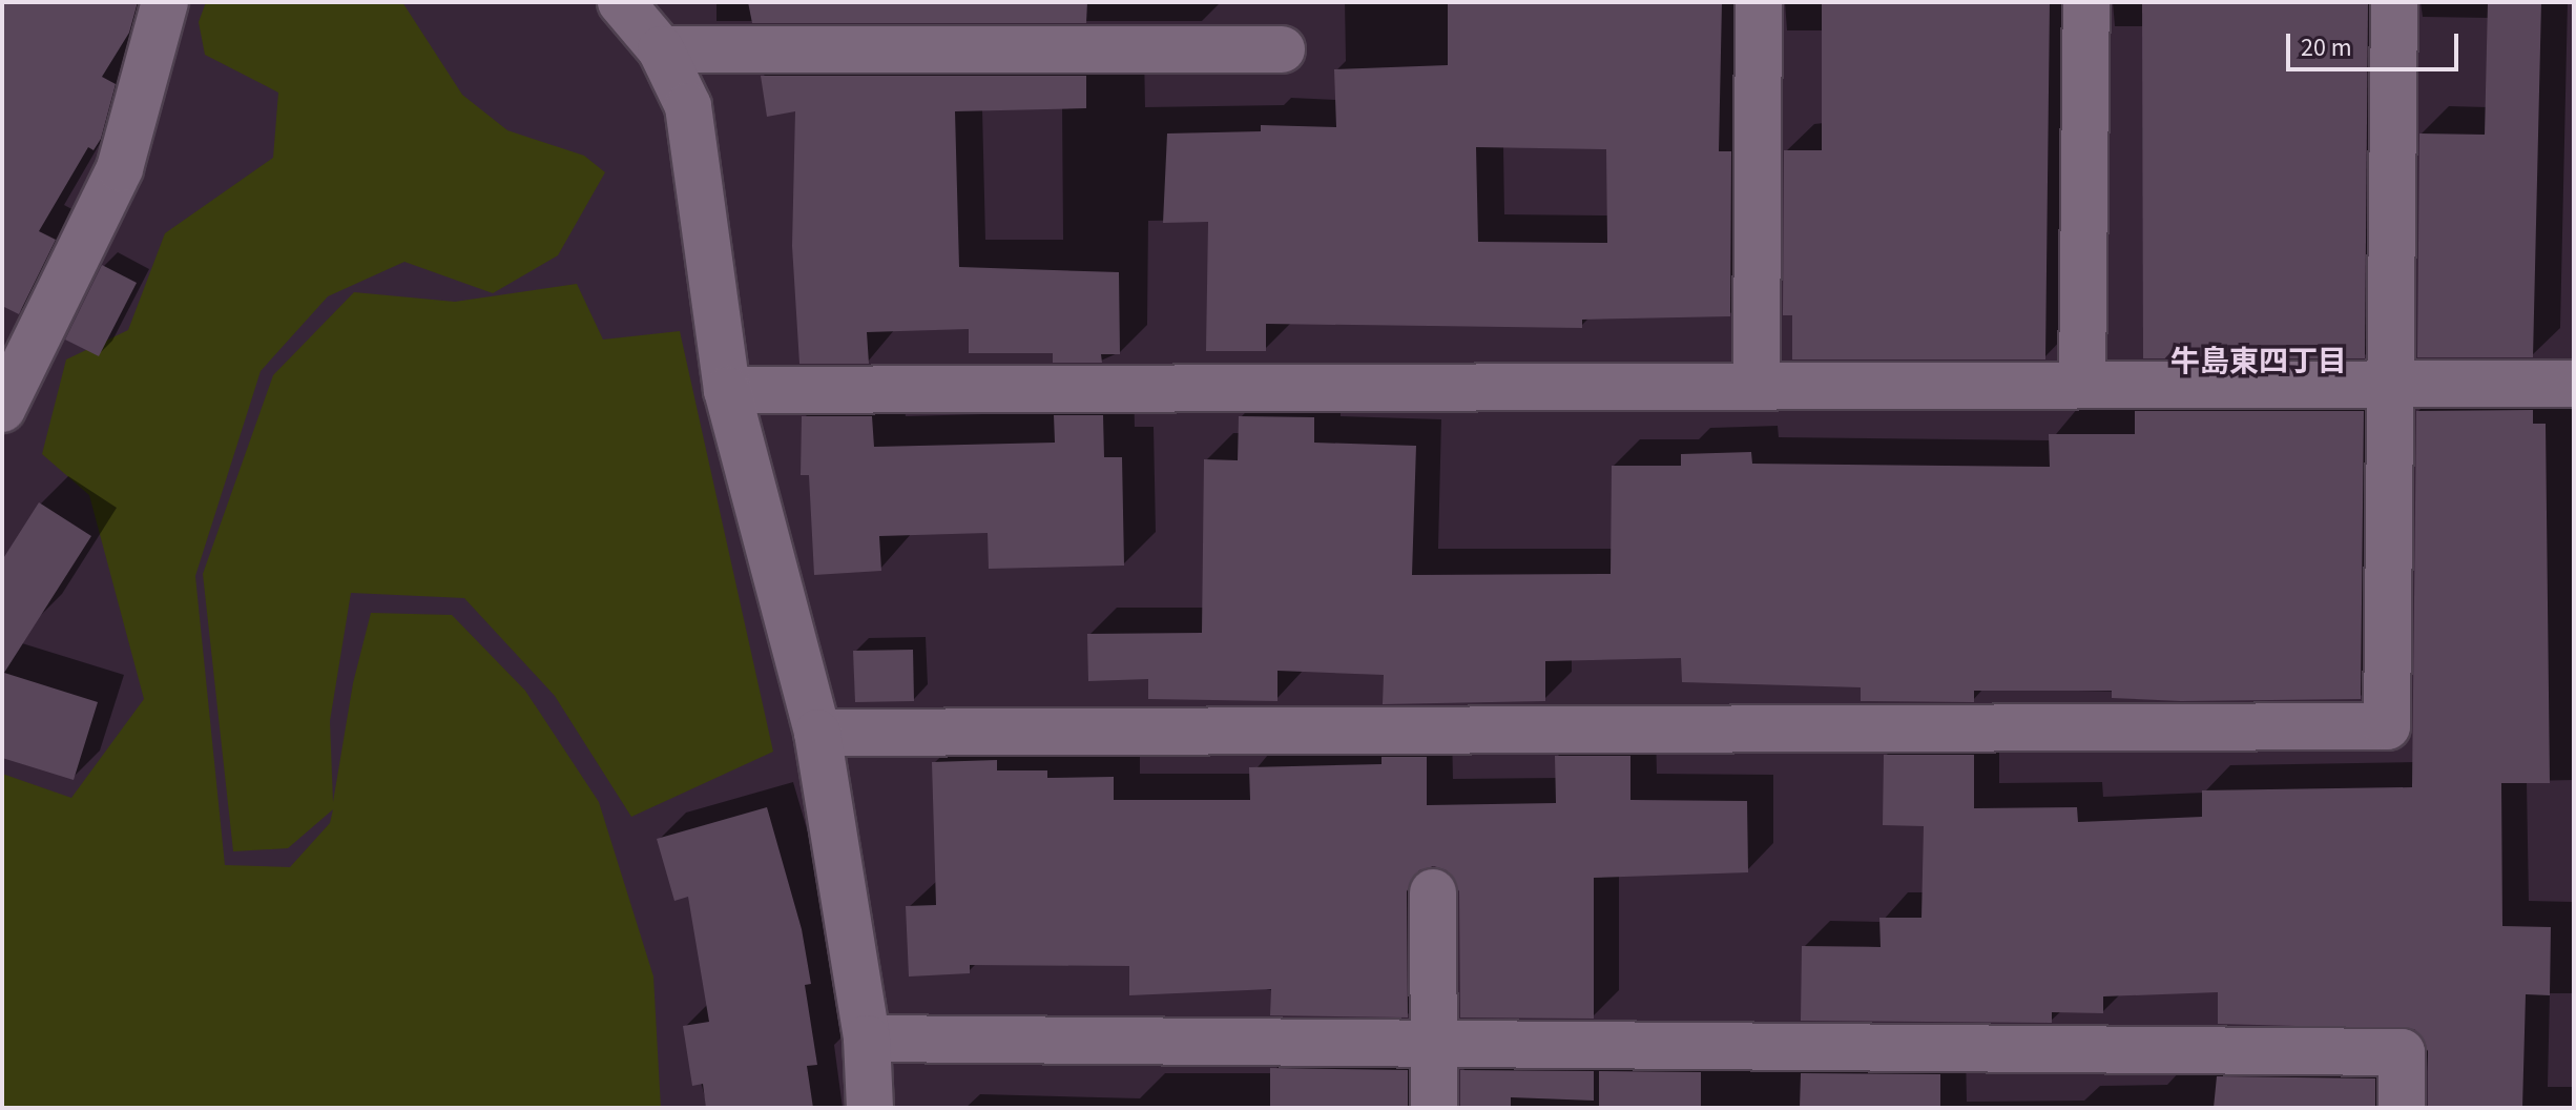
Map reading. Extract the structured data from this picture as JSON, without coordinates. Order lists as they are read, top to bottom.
{
  "districts": ["牛島東四丁目"],
  "scale_bar": "20 m"
}
